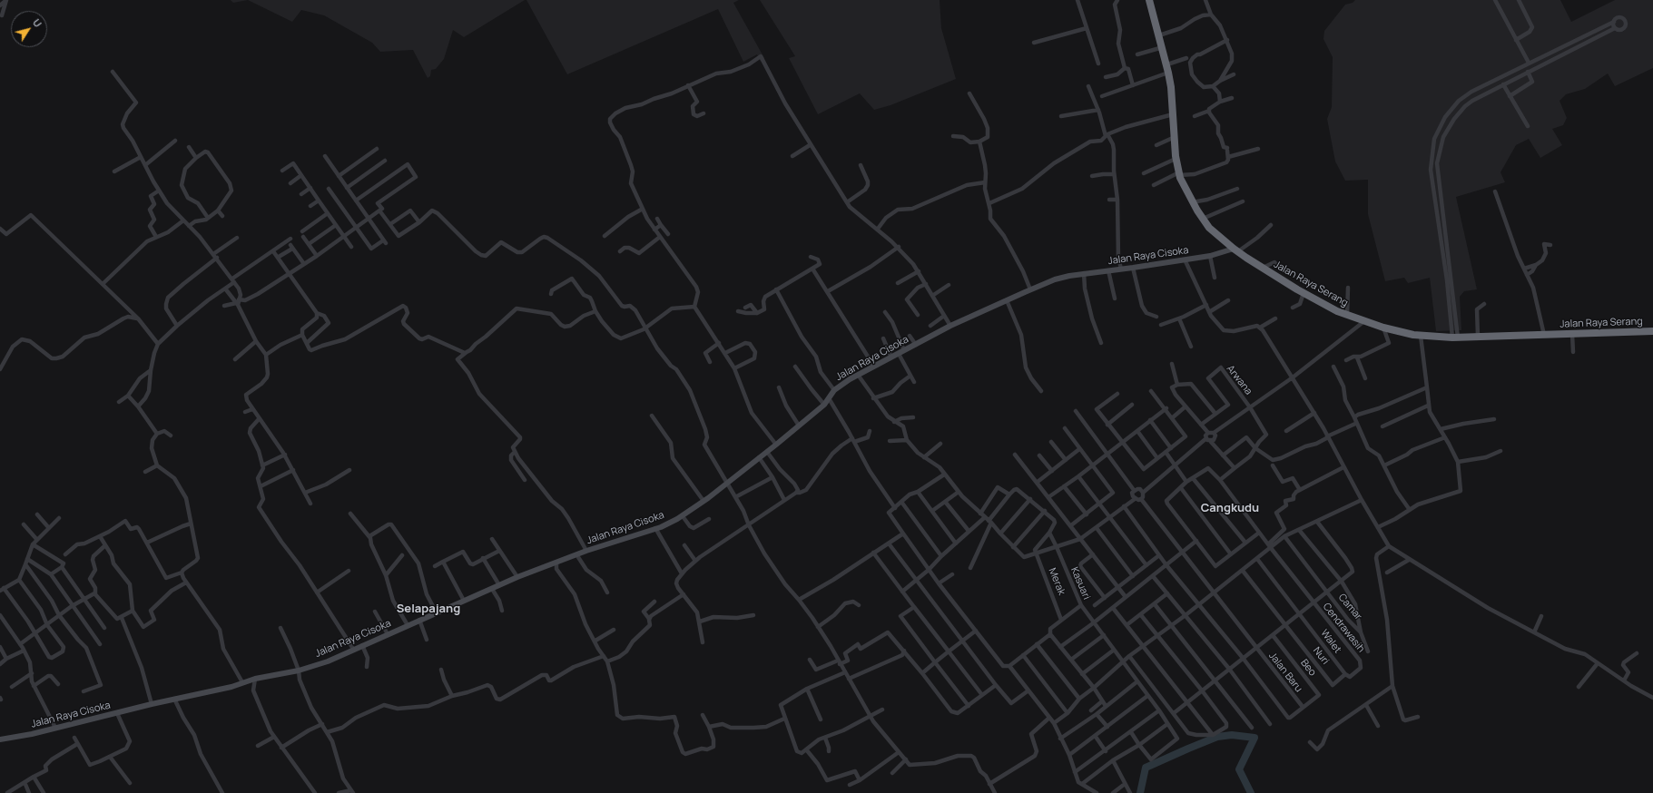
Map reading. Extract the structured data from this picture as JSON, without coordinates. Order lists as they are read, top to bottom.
{
  "streets": {
    "highway": ["Jalan Raya Serang"],
    "street": [
      "Jalan Raya Cisoka",
      "Arwana",
      "Merak",
      "Kasuari",
      "Camar",
      "Cendrawasih",
      "Walet",
      "Nuri",
      "Beo",
      "Jalan Baru"
    ]
  },
  "crossings": [
    ["Jalan Raya Cisoka", "Jalan Raya Serang"],
    ["Cendrawasih", "Walet"],
    ["Walet", "Nuri"],
    ["Beo", "Jalan Baru"]
  ],
  "districts": ["Cangkudu", "Selapajang"],
  "north": "top right"
}
